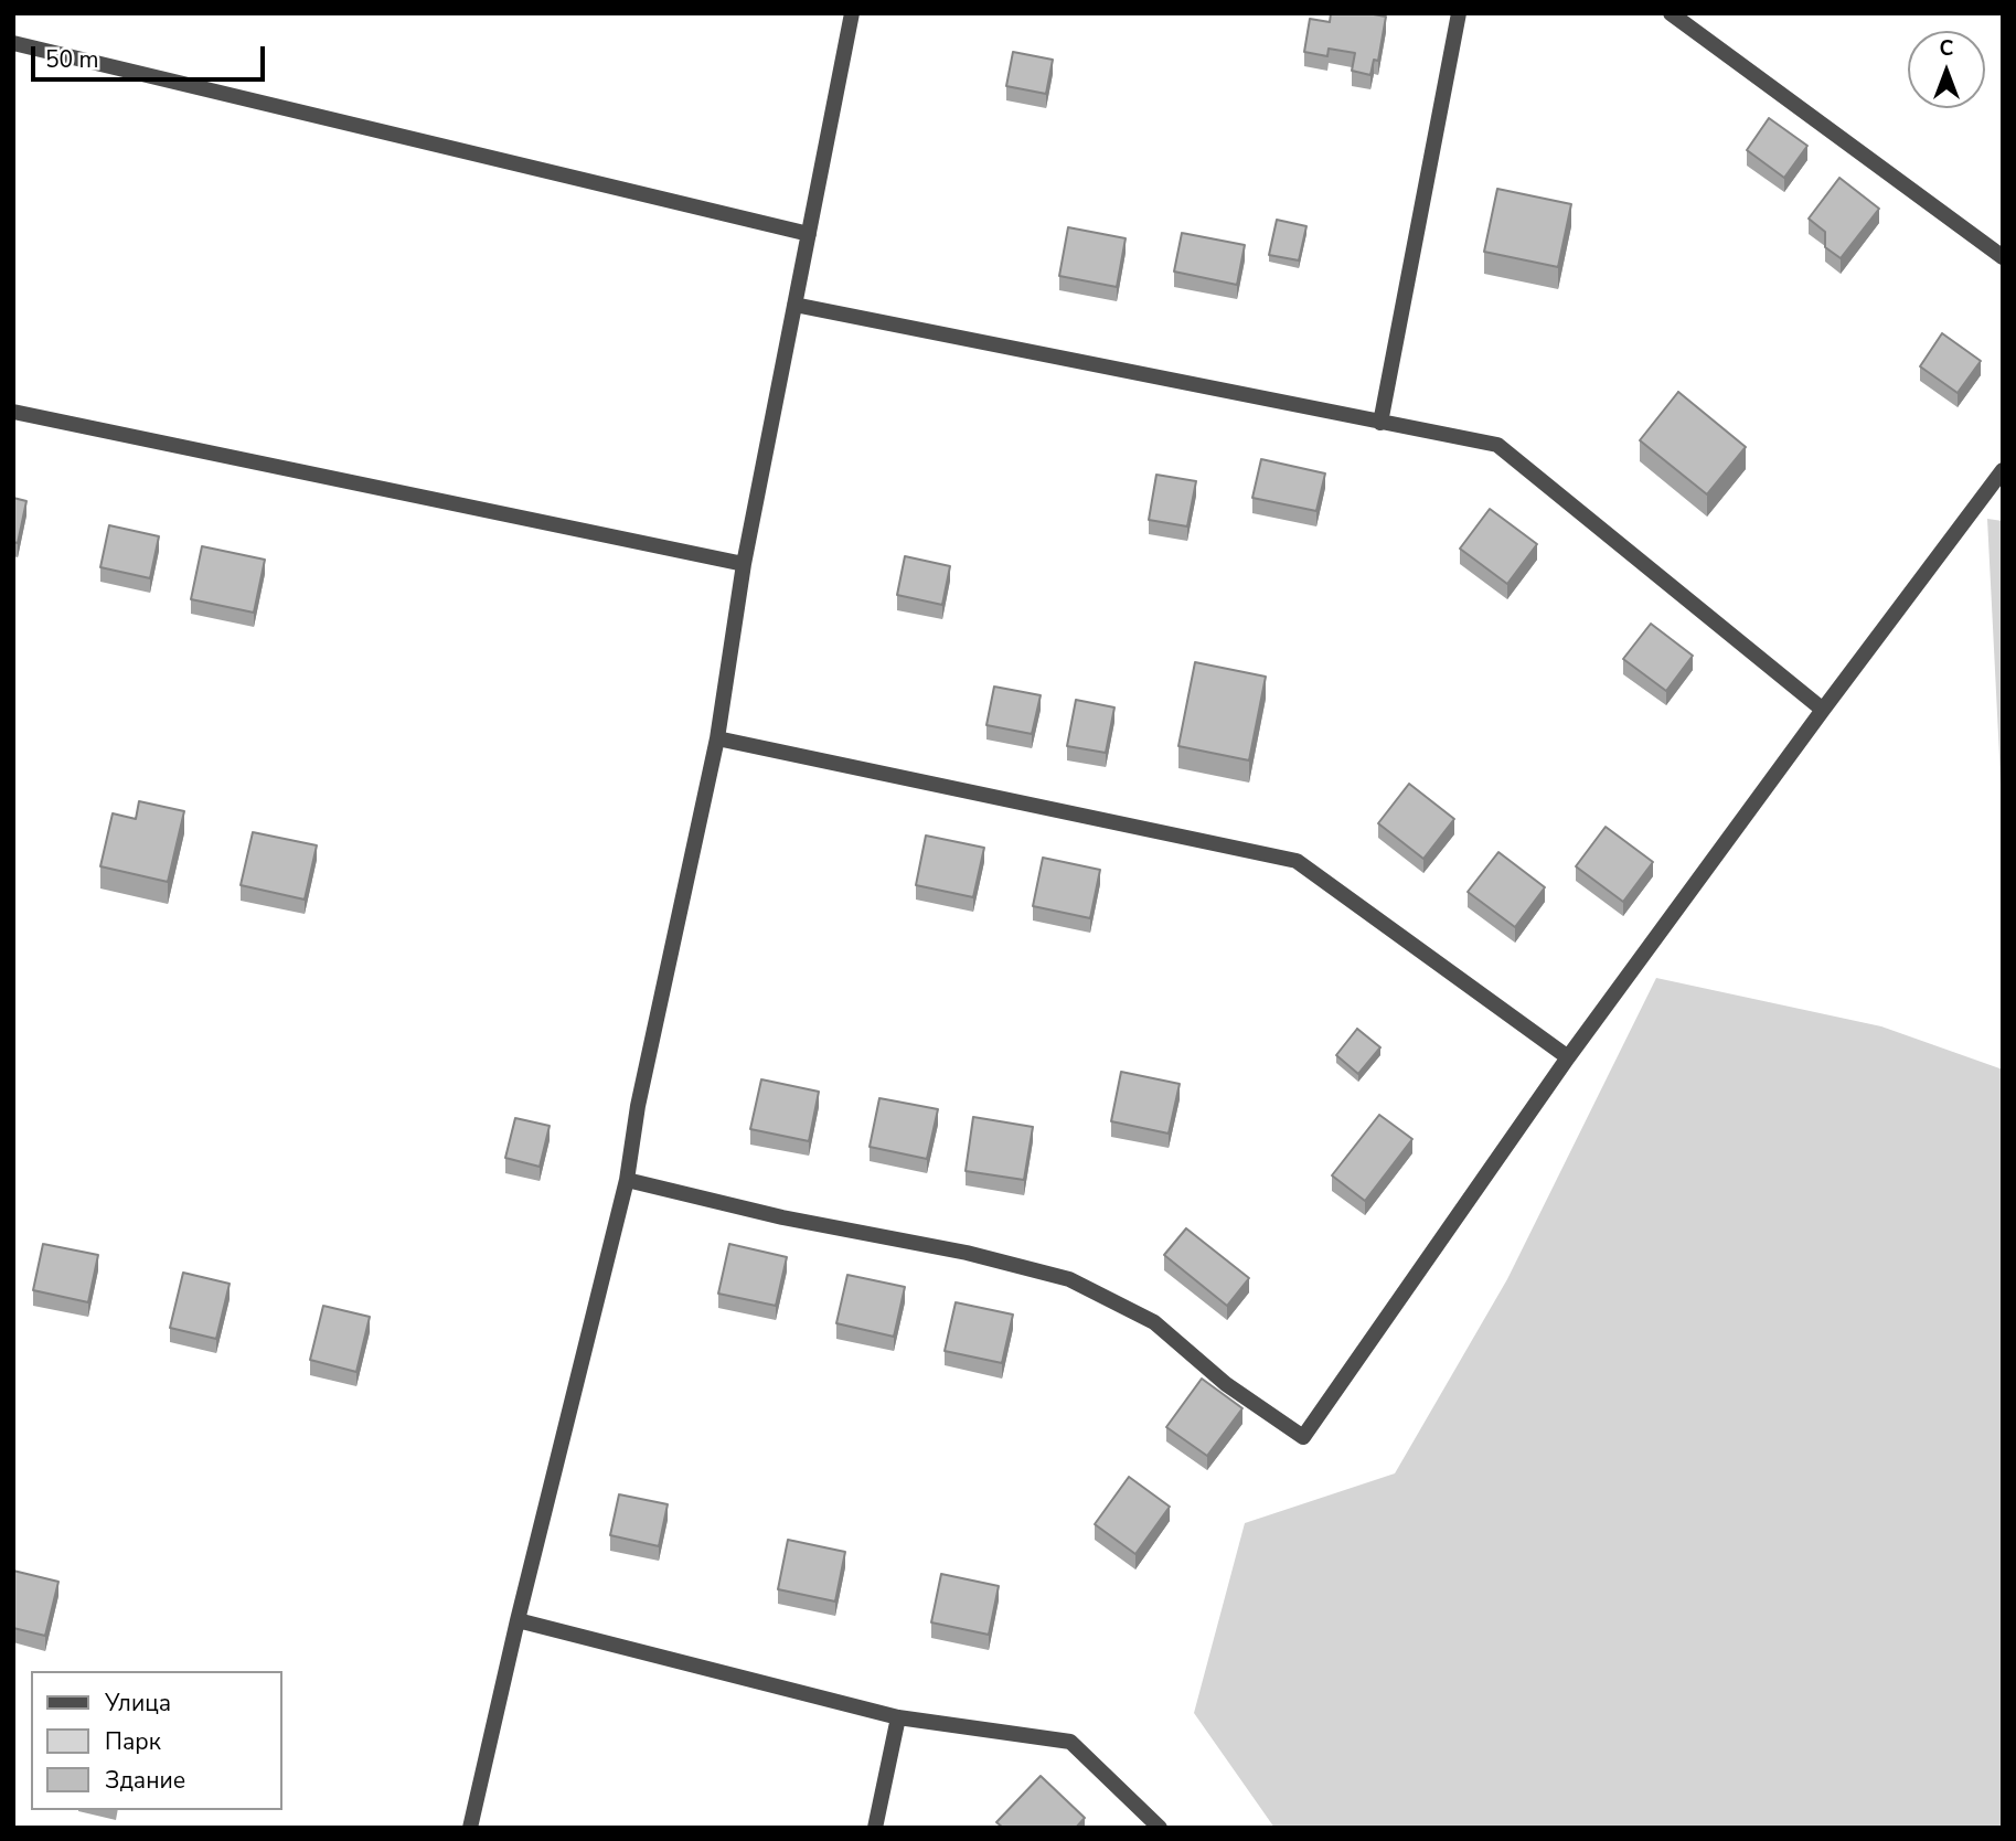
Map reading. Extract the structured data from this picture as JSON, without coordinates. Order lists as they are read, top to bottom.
{
  "legend": ["Улица", "Парк", "Здание"],
  "scale_bar": "50 m",
  "north": "top"
}
